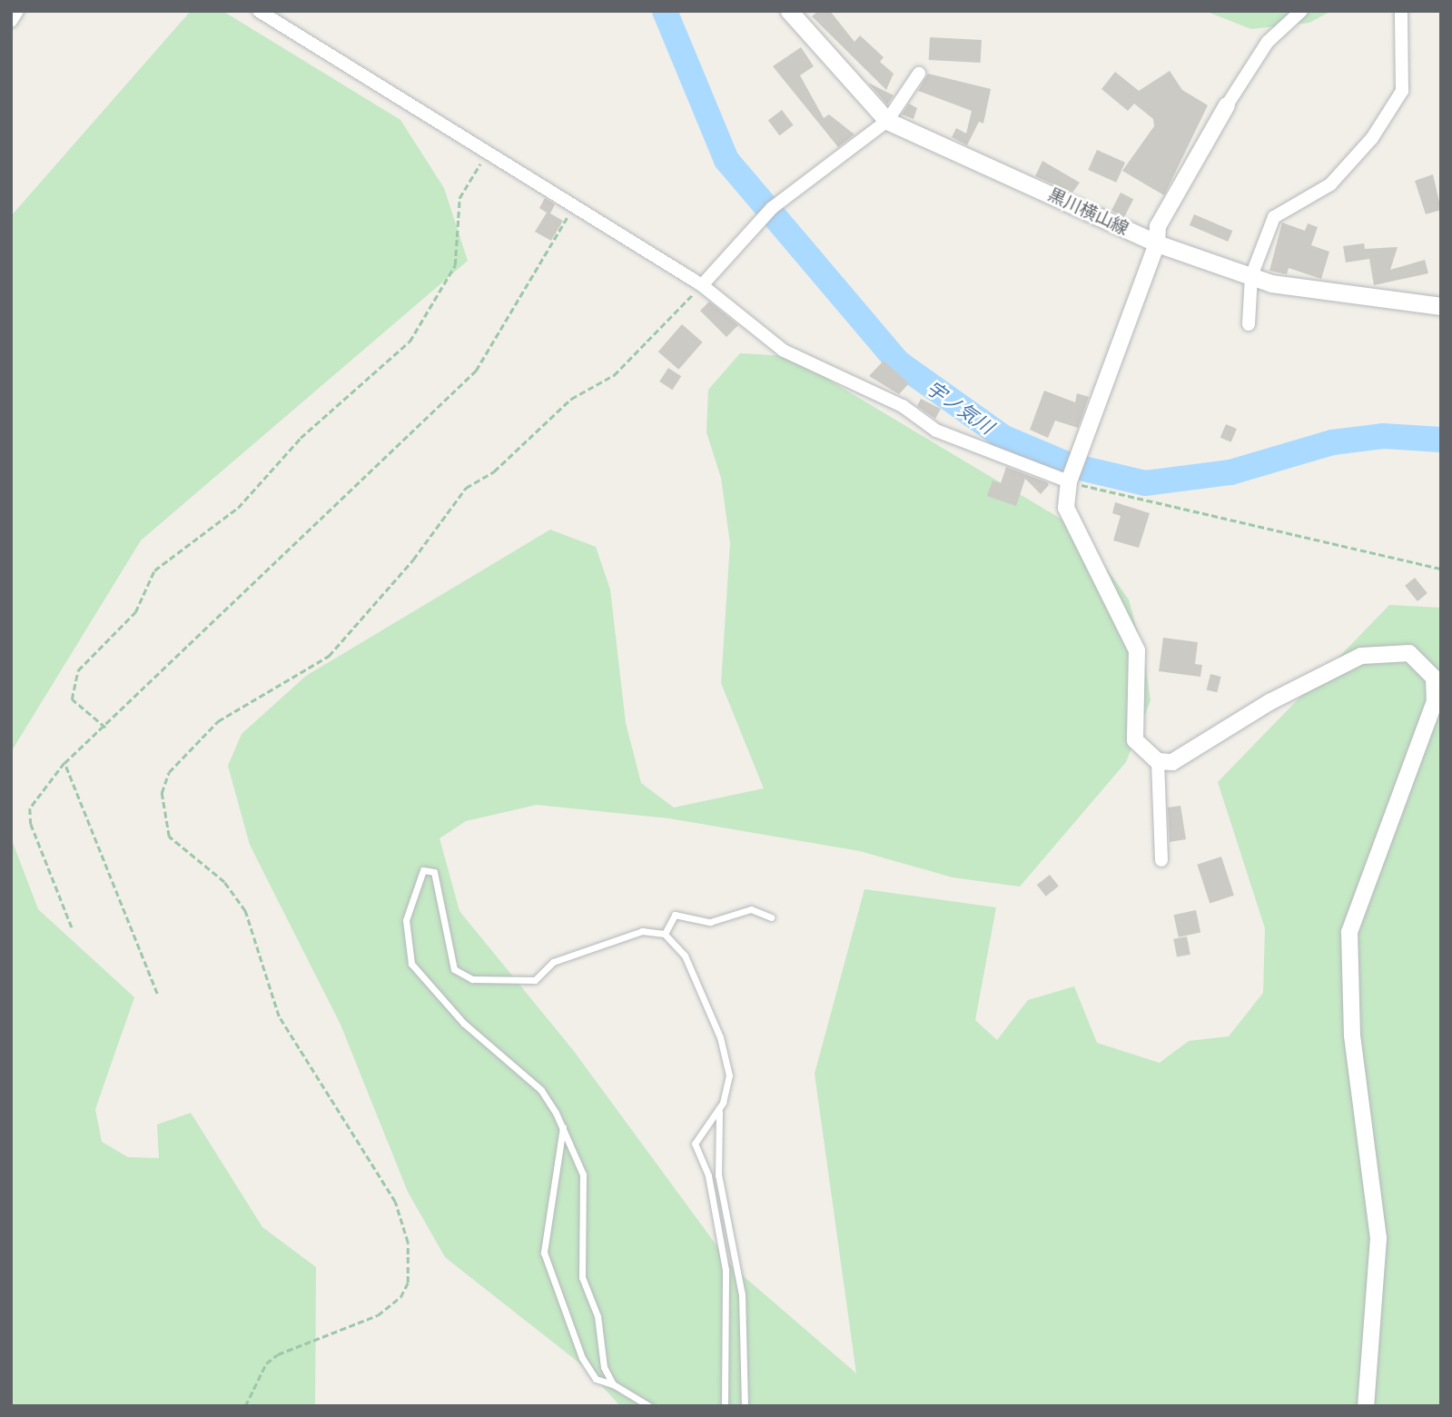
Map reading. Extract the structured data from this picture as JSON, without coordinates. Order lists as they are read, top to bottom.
{
  "streets": {
    "main road": ["黒川横山線"]
  },
  "water": ["宇ノ気川"]
}
